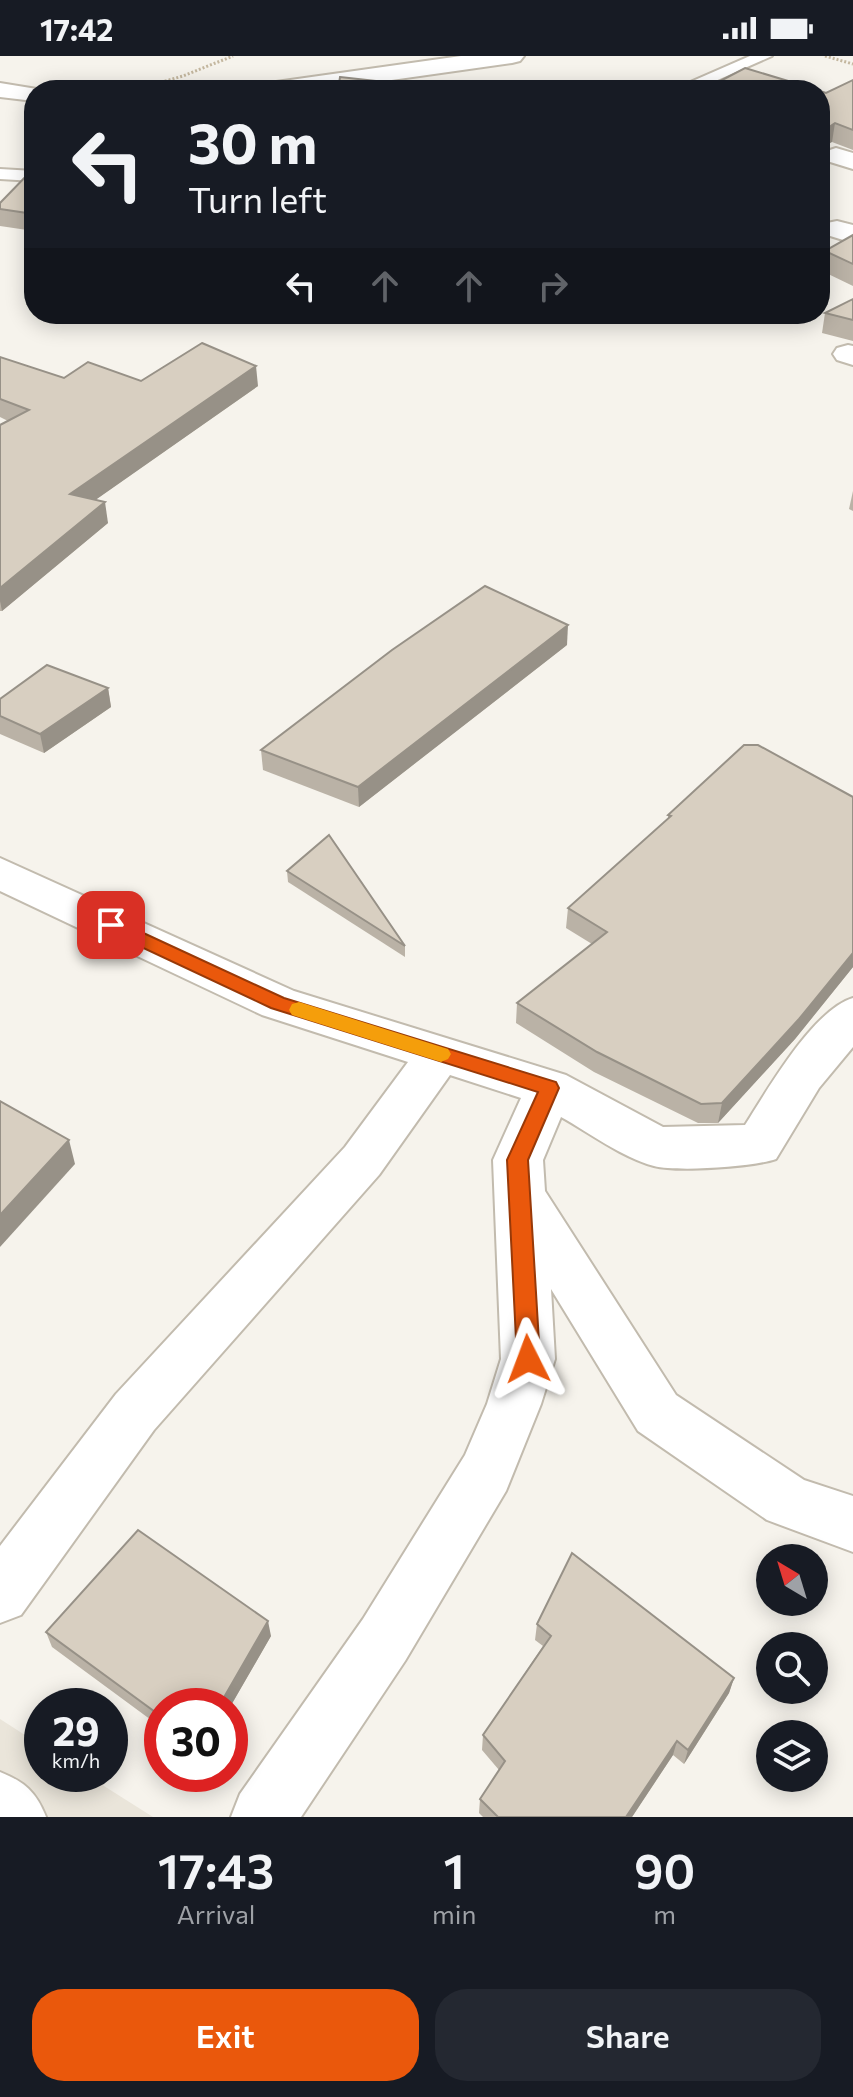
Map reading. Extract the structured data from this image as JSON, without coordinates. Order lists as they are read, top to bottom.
{
  "north": "top left",
  "page": {
    "status": "17:42",
    "turn": ["30 m", "Turn left"],
    "speed": "29 km/h",
    "limit": "30",
    "eta": [
      "17:43",
      "Arrival",
      "1",
      "min",
      "90",
      "m"
    ],
    "buttons": ["Exit", "Share"]
  }
}
